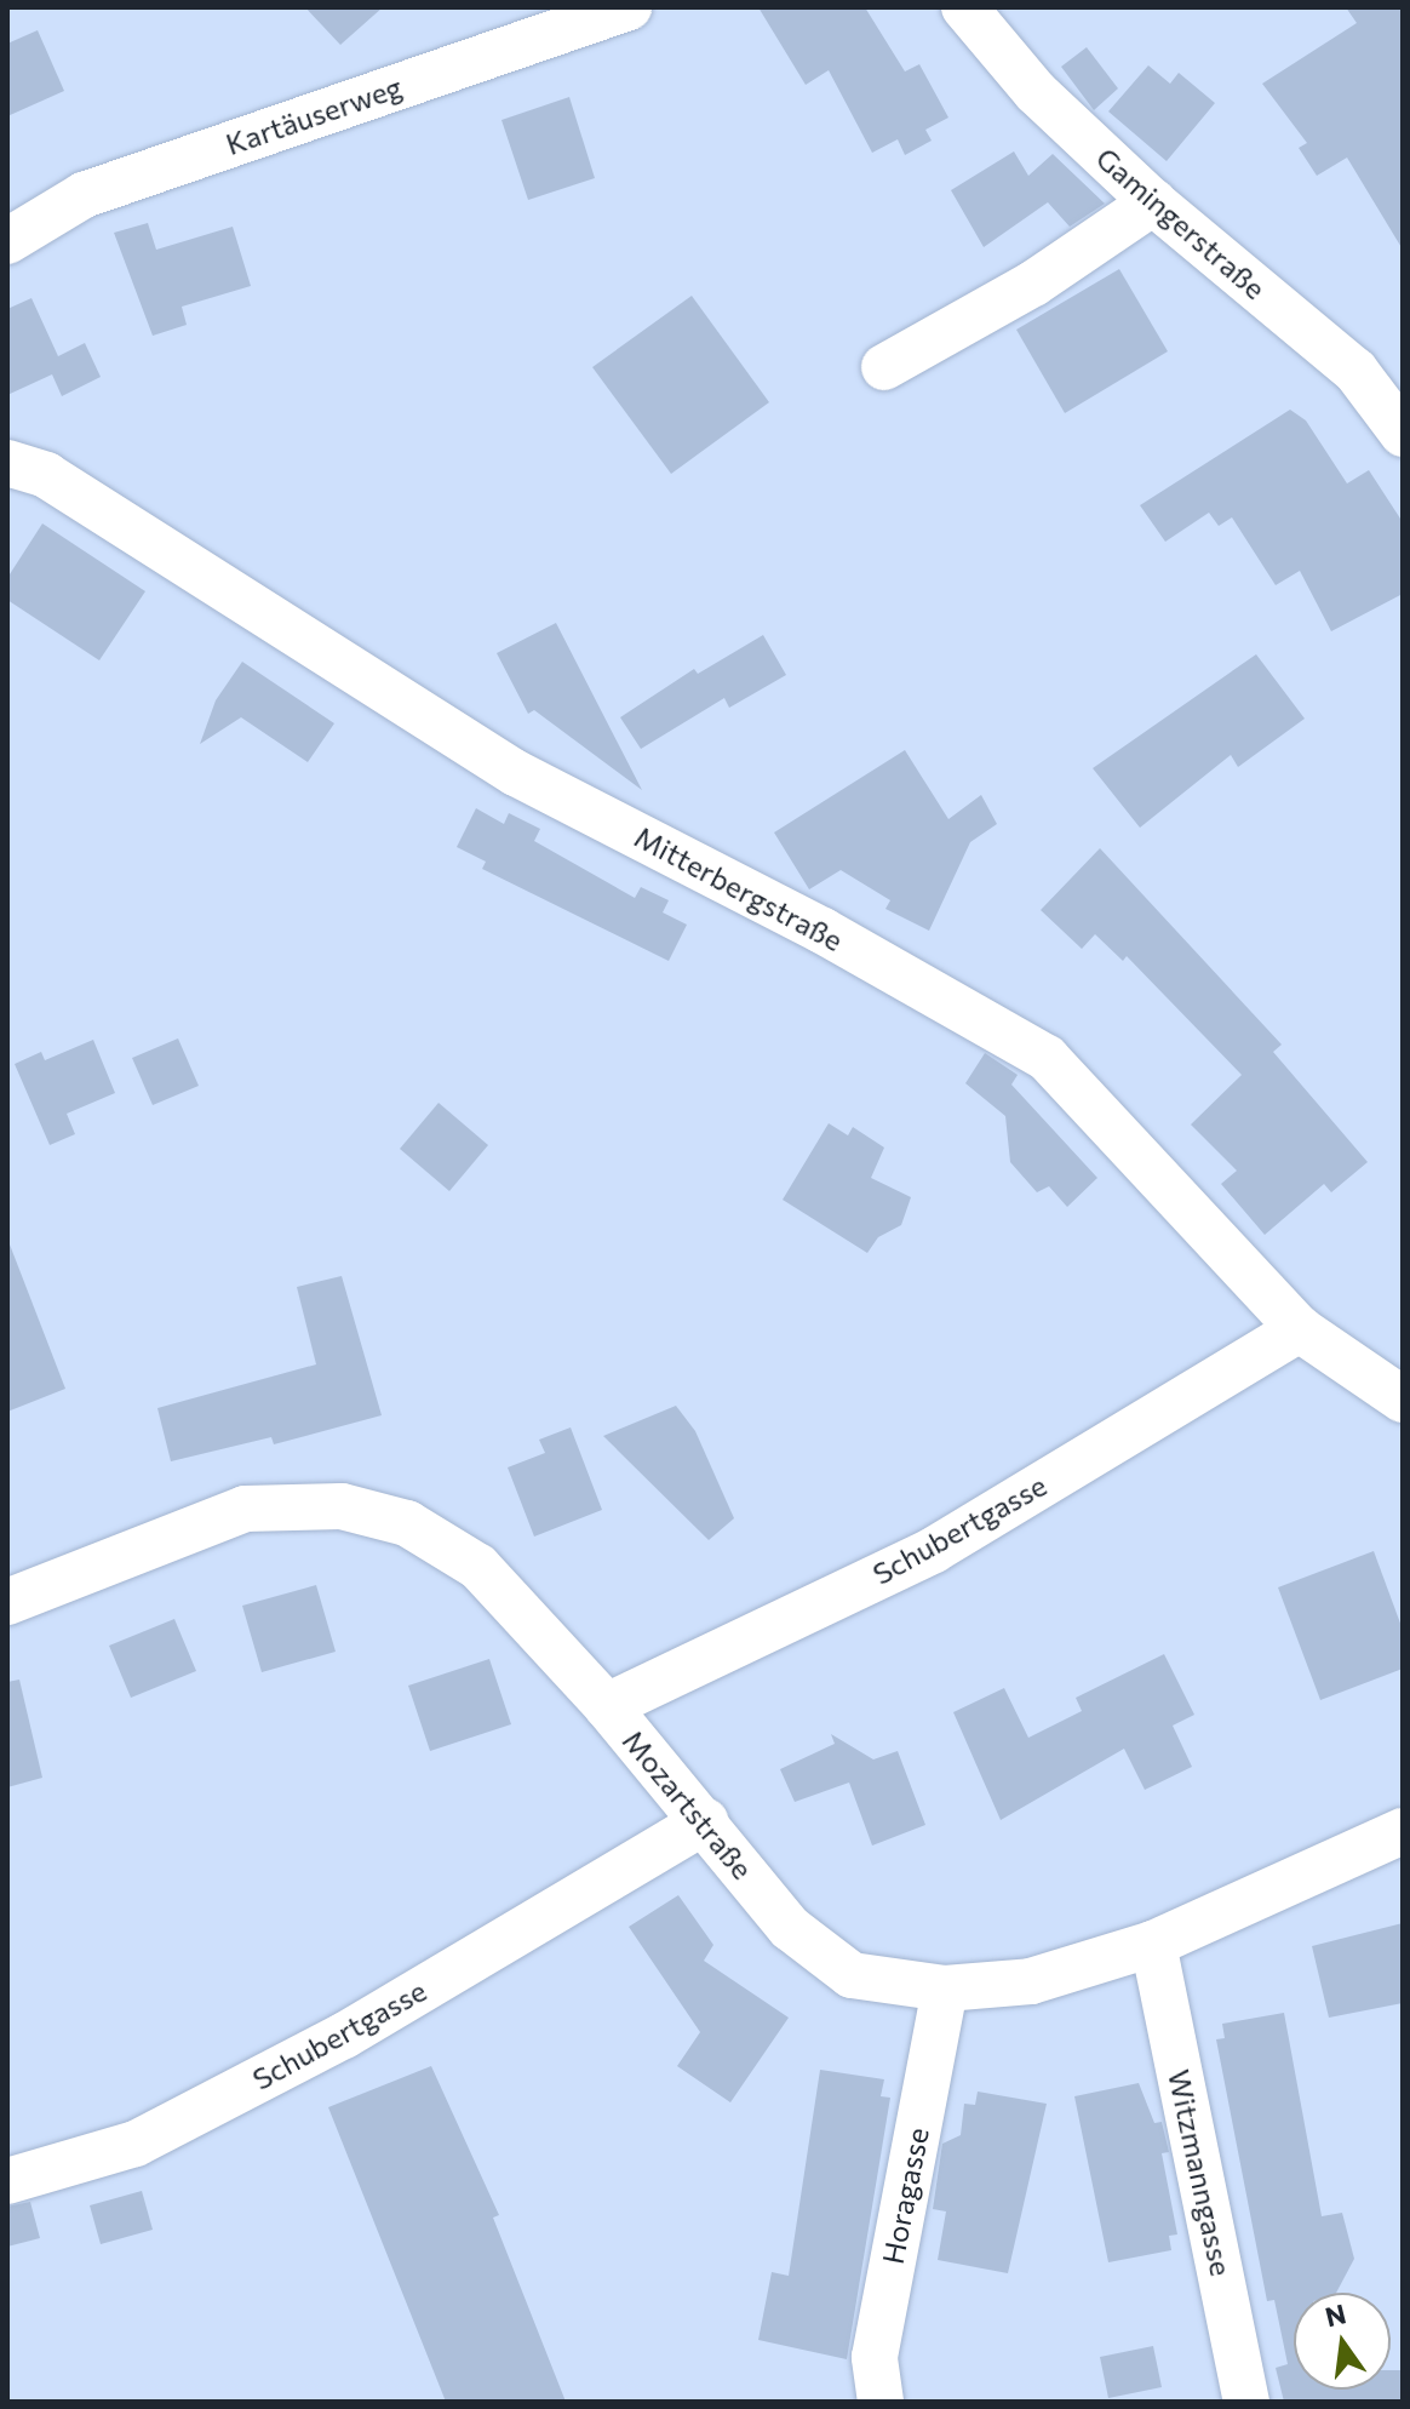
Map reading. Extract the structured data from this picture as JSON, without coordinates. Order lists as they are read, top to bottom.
{
  "streets": {
    "street": [
      "Kartäuserweg",
      "Gamingerstraße",
      "Mitterbergstraße",
      "Schubertgasse",
      "Mozartstraße",
      "Witzmanngasse",
      "Horagasse"
    ]
  },
  "crossings": [
    ["Mitterbergstraße", "Schubertgasse"],
    ["Schubertgasse", "Mozartstraße"],
    ["Mozartstraße", "Witzmanngasse"],
    ["Mozartstraße", "Horagasse"]
  ],
  "north": "top"
}
